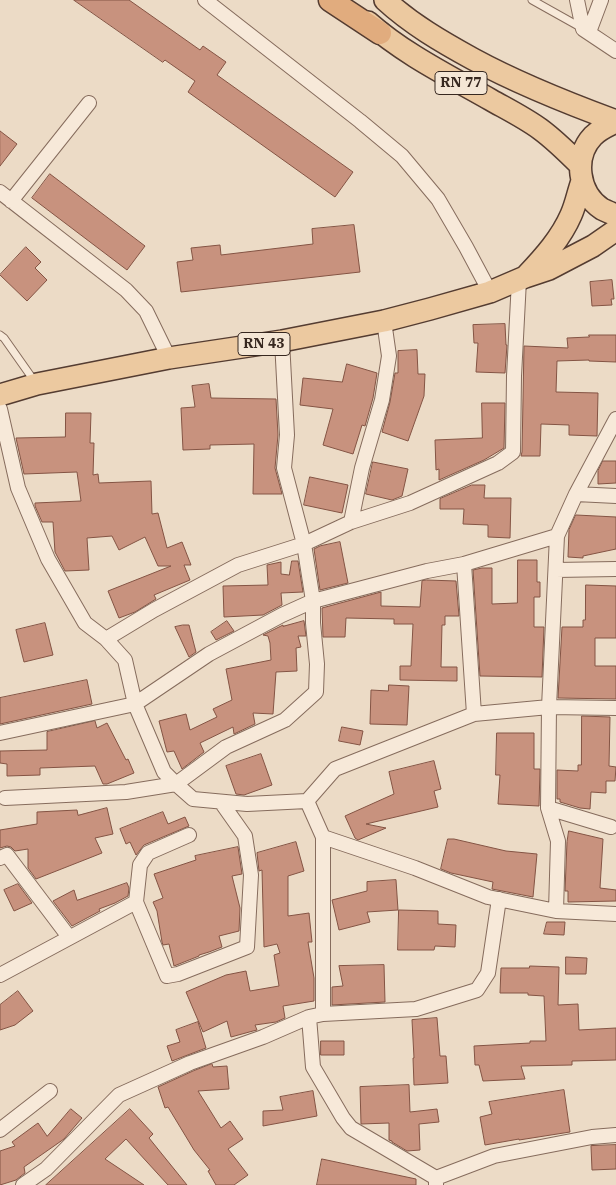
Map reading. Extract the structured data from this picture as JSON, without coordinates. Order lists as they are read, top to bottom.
{
  "streets": {
    "main road": ["RN 77", "RN 43"]
  }
}
